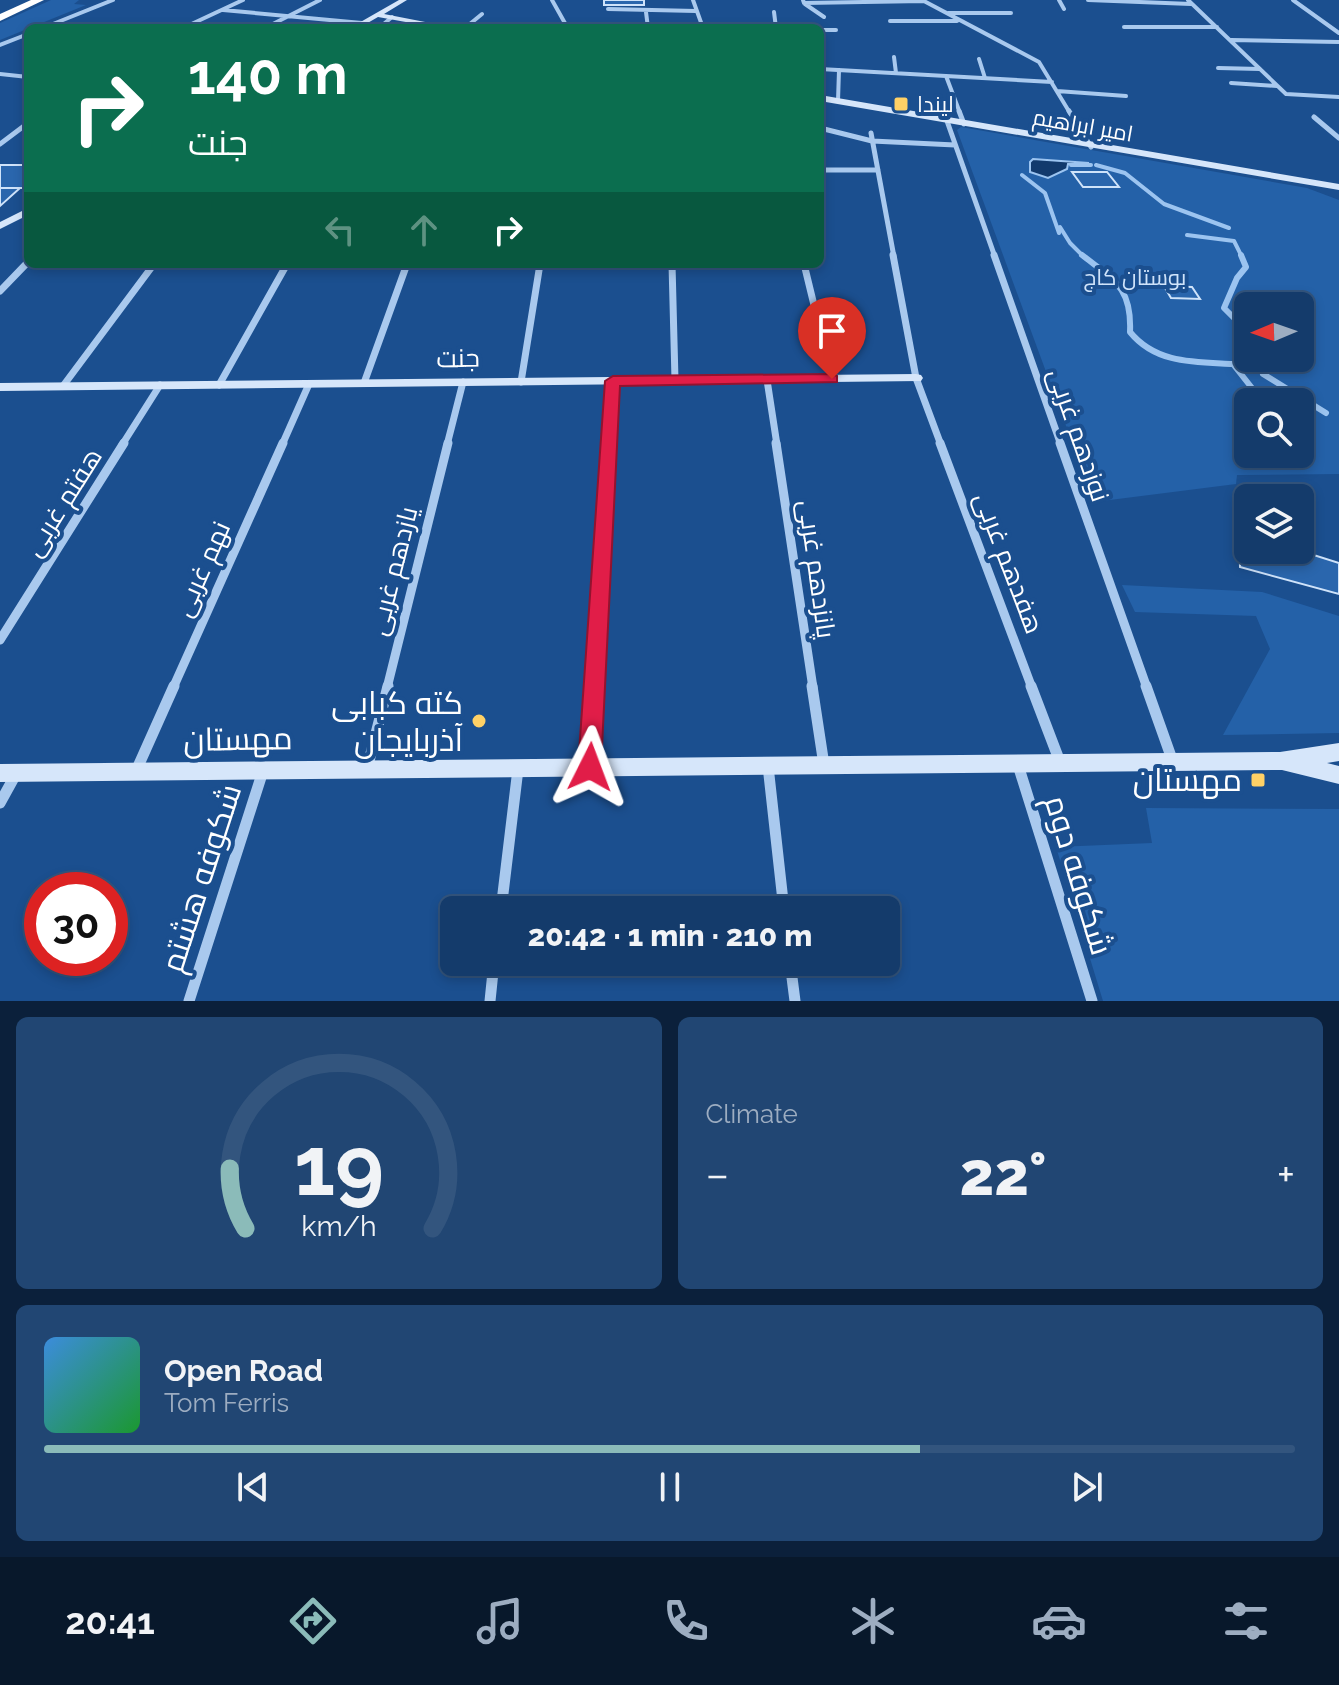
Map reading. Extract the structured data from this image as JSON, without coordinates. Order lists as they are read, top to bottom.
{
  "streets": {
    "street": [
      "امیر ابراهیم",
      "جنت",
      "نوزدهم غربی",
      "هفتم غربی",
      "هفدهم غربی",
      "نهم غربی",
      "پانزدهم غربی",
      "یازدهم غربی",
      "مهستان",
      "شکوفه دوم",
      "شکوفه هشتم"
    ]
  },
  "crossings": [
    ["امیر ابراهیم", "نوزدهم غربی"],
    ["جنت", "هفتم غربی"],
    ["جنت", "هفدهم غربی"],
    ["جنت", "نهم غربی"],
    ["جنت", "پانزدهم غربی"],
    ["جنت", "یازدهم غربی"],
    ["نوزدهم غربی", "مهستان"],
    ["هفدهم غربی", "مهستان"],
    ["نهم غربی", "مهستان"],
    ["پانزدهم غربی", "مهستان"],
    ["یازدهم غربی", "مهستان"],
    ["مهستان", "شکوفه دوم"],
    ["مهستان", "شکوفه هشتم"]
  ],
  "parks": ["بوستان کاج"],
  "places": {
    "transit": ["لیندا", "مهستان"],
    "other": ["کته کبابی آذربایجان"]
  },
  "north": "left",
  "page": {
    "turn": ["140 m", "جنت"],
    "limit": "30",
    "trip": "20:42 · 1 min · 210 m",
    "tile": "Climate",
    "heat": ["−", "22°", "+"],
    "song": ["Open Road", "Tom Ferris"],
    "tabs": "20:41",
    "gauge": ["19", "km/h"]
  }
}
